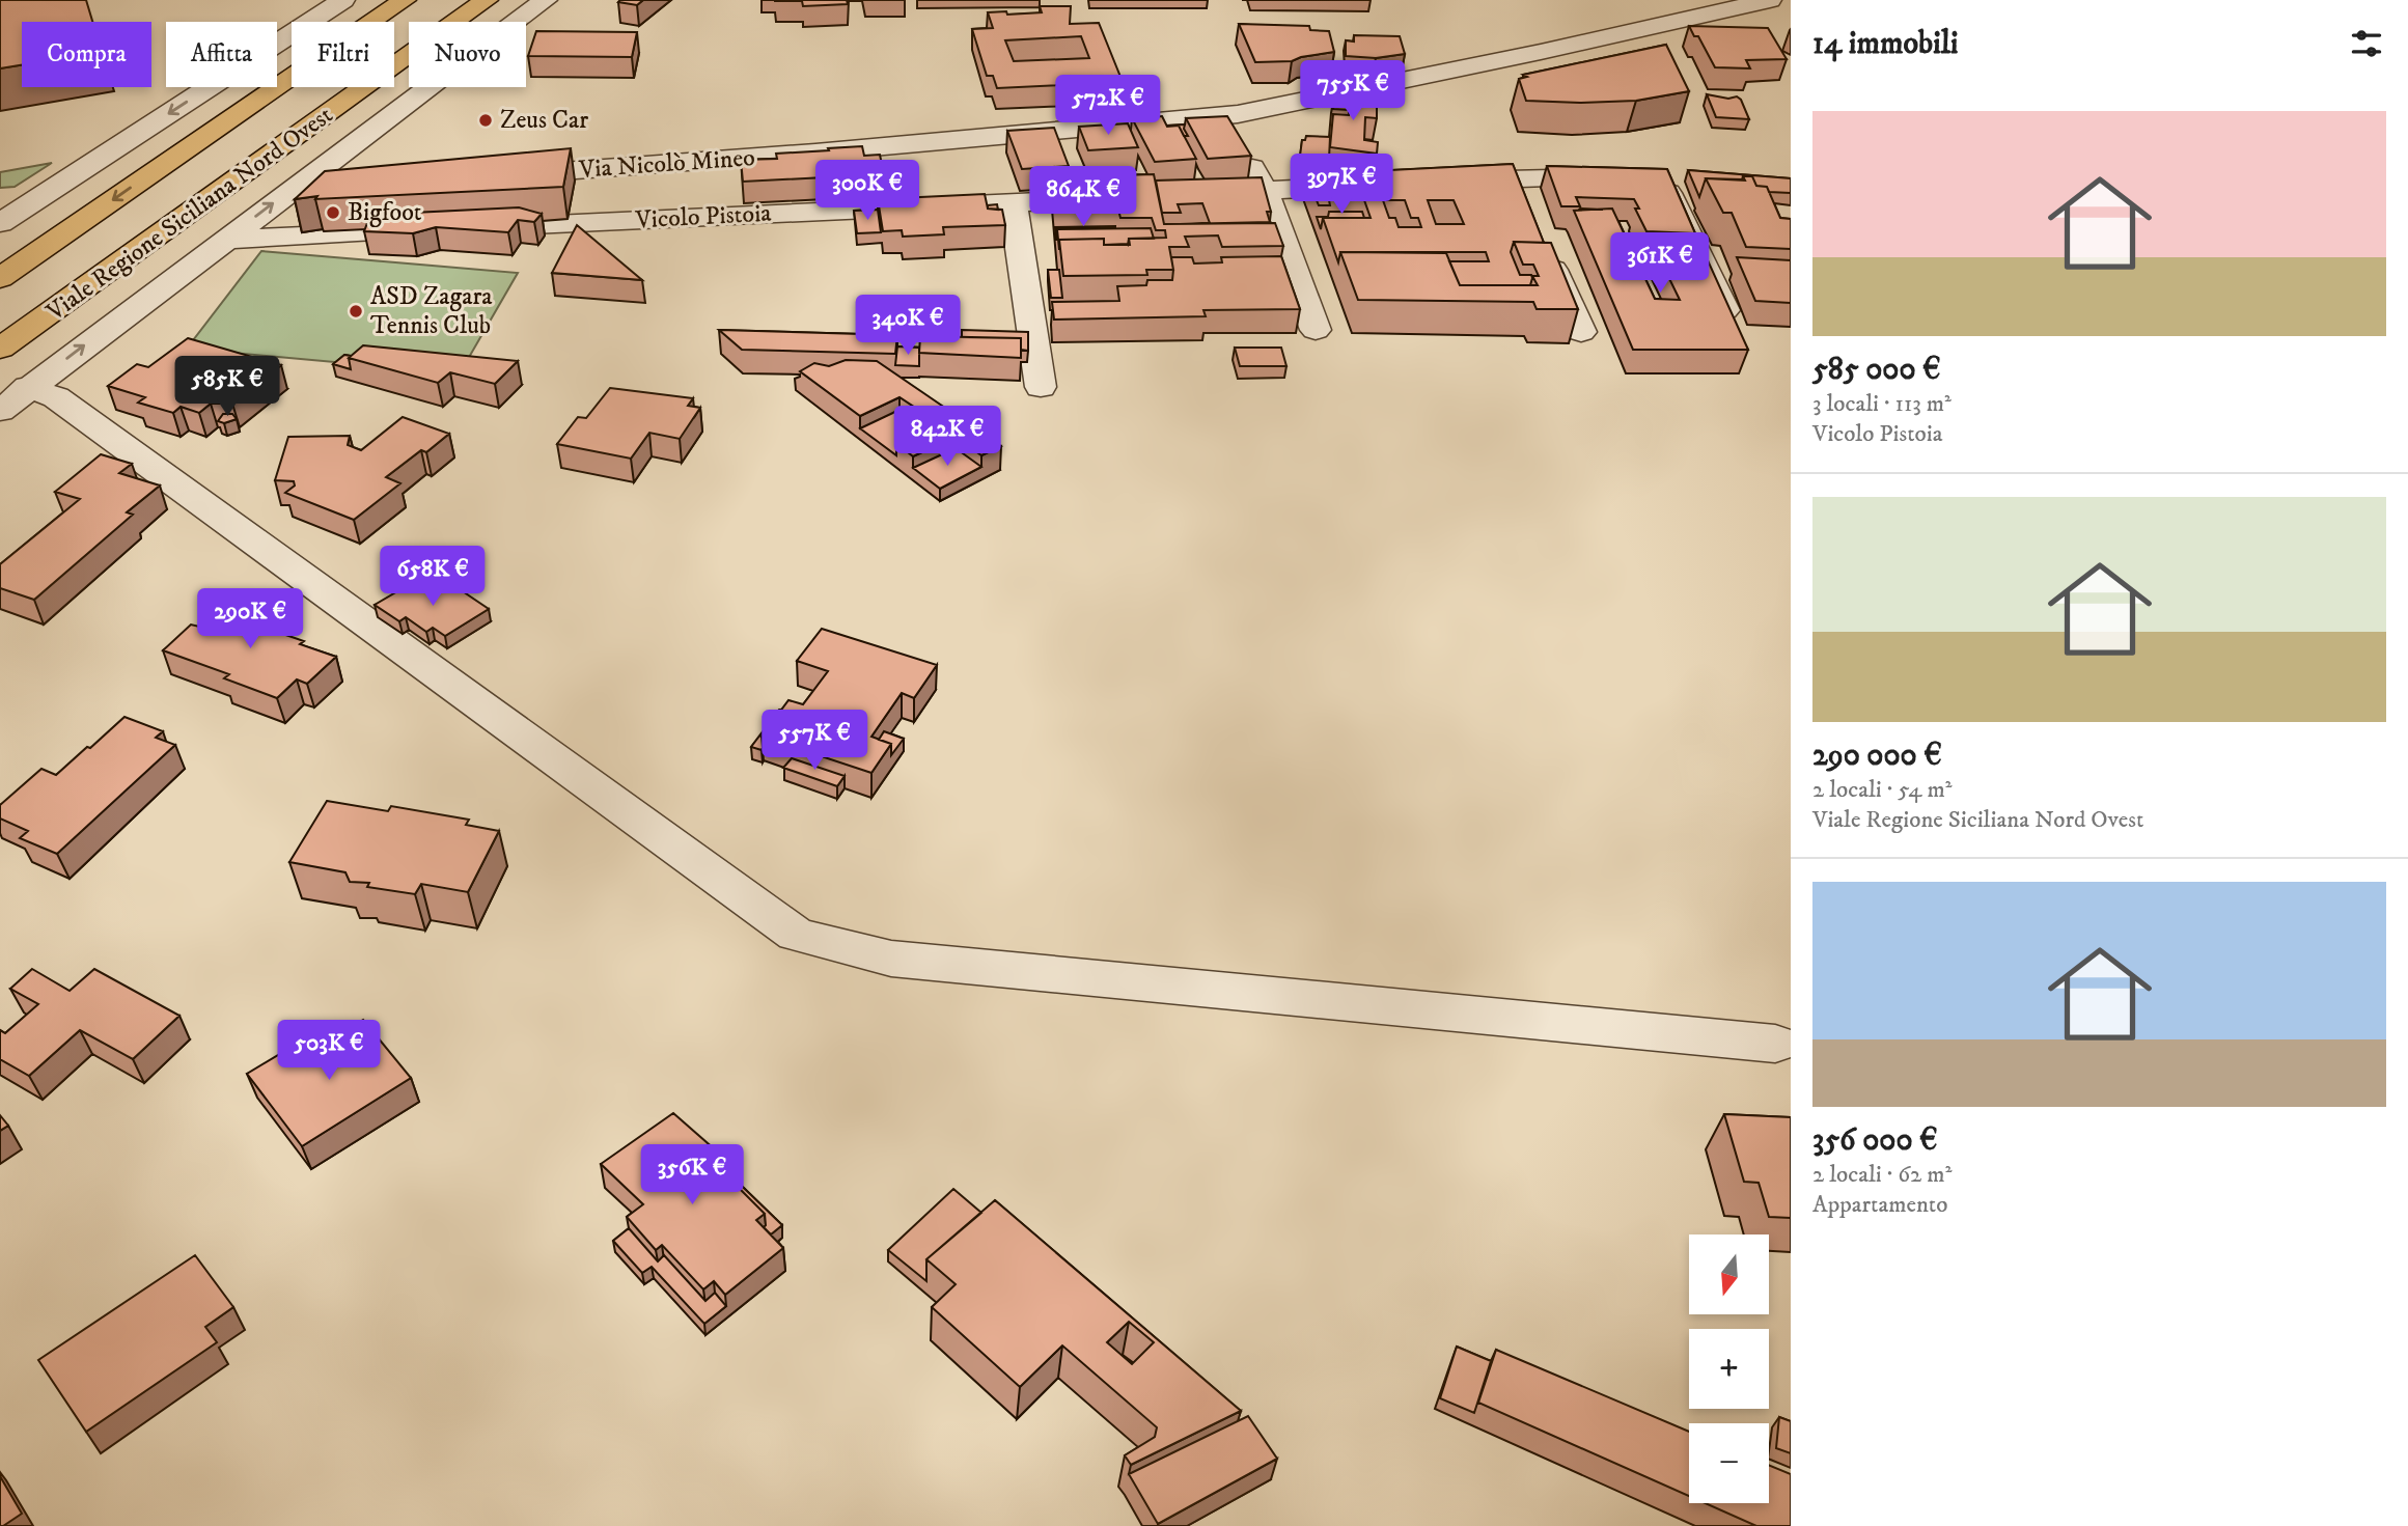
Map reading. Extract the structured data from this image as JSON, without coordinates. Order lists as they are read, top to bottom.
{
  "streets": {
    "main road": ["Viale Regione Siciliana Nord Ovest"],
    "street": ["Via Nicolò Mineo", "Vicolo Pistoia"]
  },
  "places": ["Zeus Car", "Bigfoot", "ASD Zagara Tennis Club"],
  "north": "bottom",
  "page": {
    "heading": "14 immobili",
    "chip": [
      "Compra",
      "Affitta",
      "Filtri",
      "Nuovo"
    ],
    "price": [
      "755K €",
      "572K €",
      "397K €",
      "300K €",
      "864K €",
      "361K €",
      "340K €",
      "585K €",
      "842K €",
      "658K €",
      "290K €",
      "557K €",
      "503K €",
      "356K €"
    ],
    "list": [
      {
        "name": "585 000 €",
        "note": "3 locali · 113 m² · Vicolo Pistoia"
      },
      {
        "name": "290 000 €",
        "note": "2 locali · 54 m² · Viale Regione Siciliana Nord Ovest"
      },
      {
        "name": "356 000 €",
        "note": "2 locali · 62 m² · Appartamento"
      }
    ],
    "map_buttons": ["+", "−"]
  }
}
